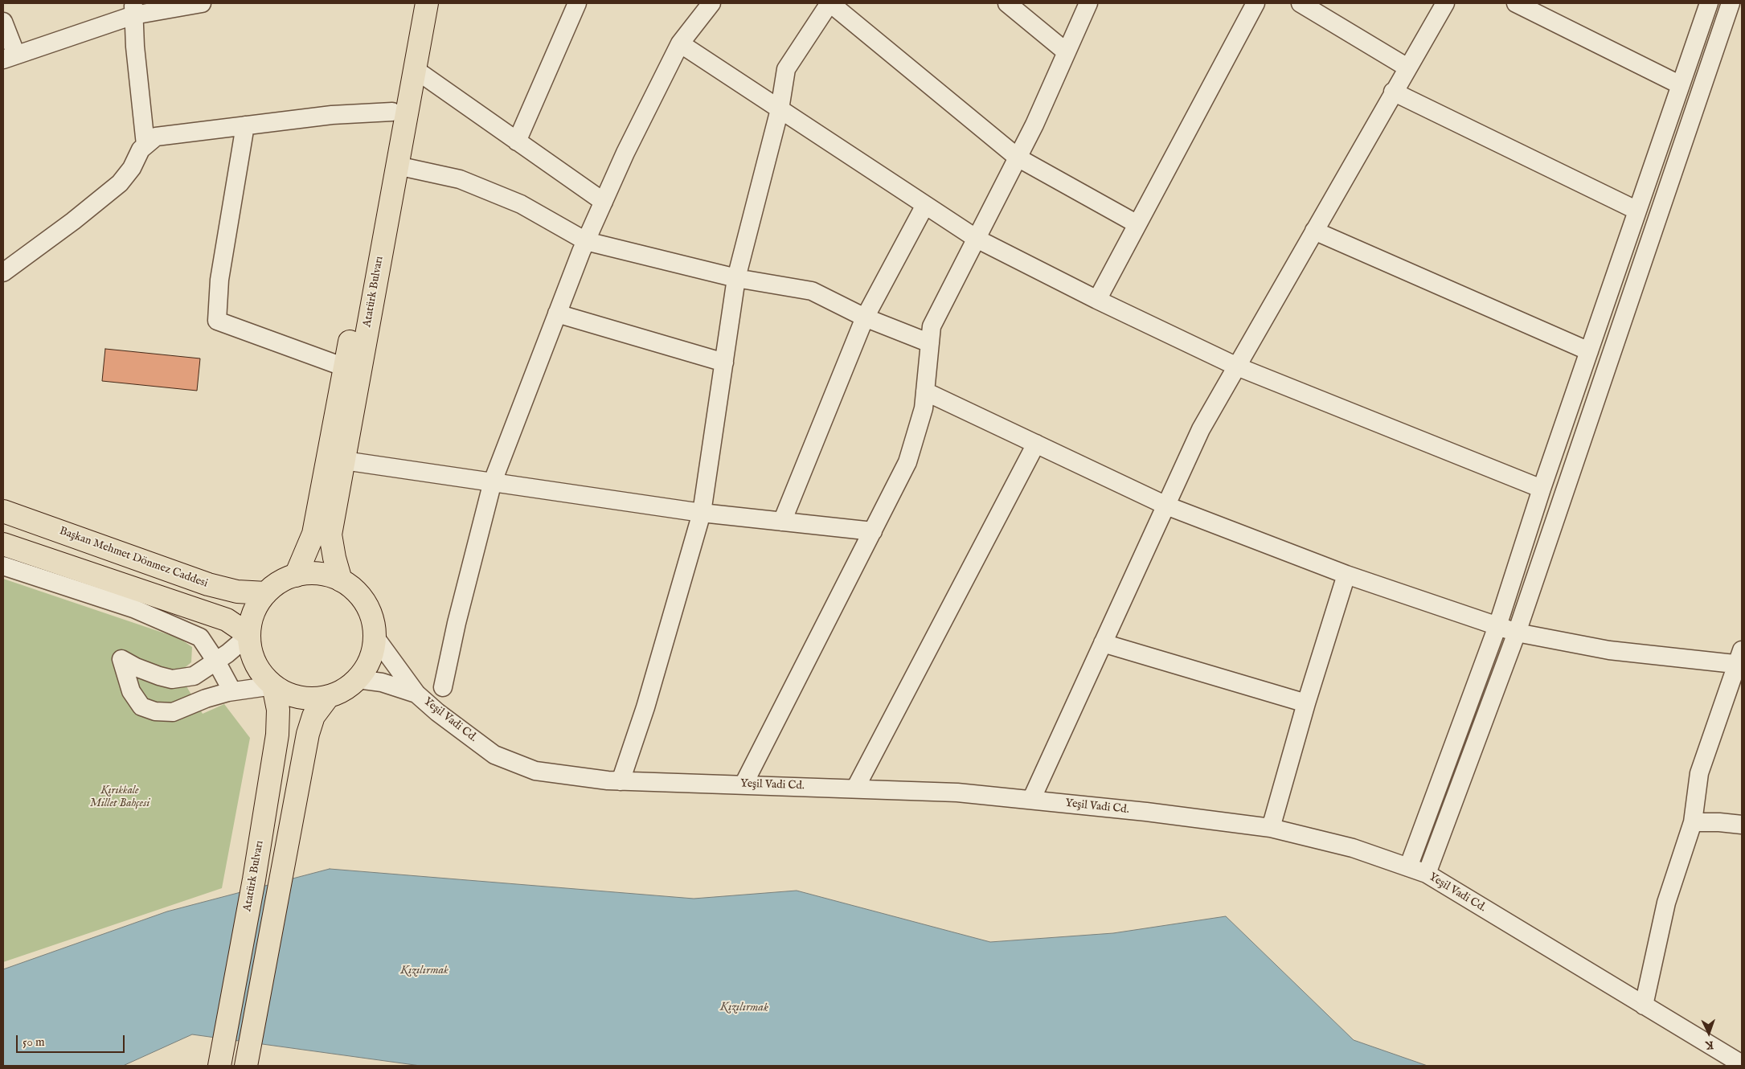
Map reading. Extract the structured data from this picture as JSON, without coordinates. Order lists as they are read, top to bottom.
{
  "streets": {
    "main road": ["Atatürk Bulvarı", "Başkan Mehmet Dönmez Caddesi"],
    "street": ["Yeşil Vadi Cd."]
  },
  "crossings": [
    ["Atatürk Bulvarı", "Başkan Mehmet Dönmez Caddesi"]
  ],
  "water": ["Kızılırmak"],
  "parks": ["Kırıkkale Millet Bahçesi"],
  "scale_bar": "50 m",
  "north": "bottom"
}
